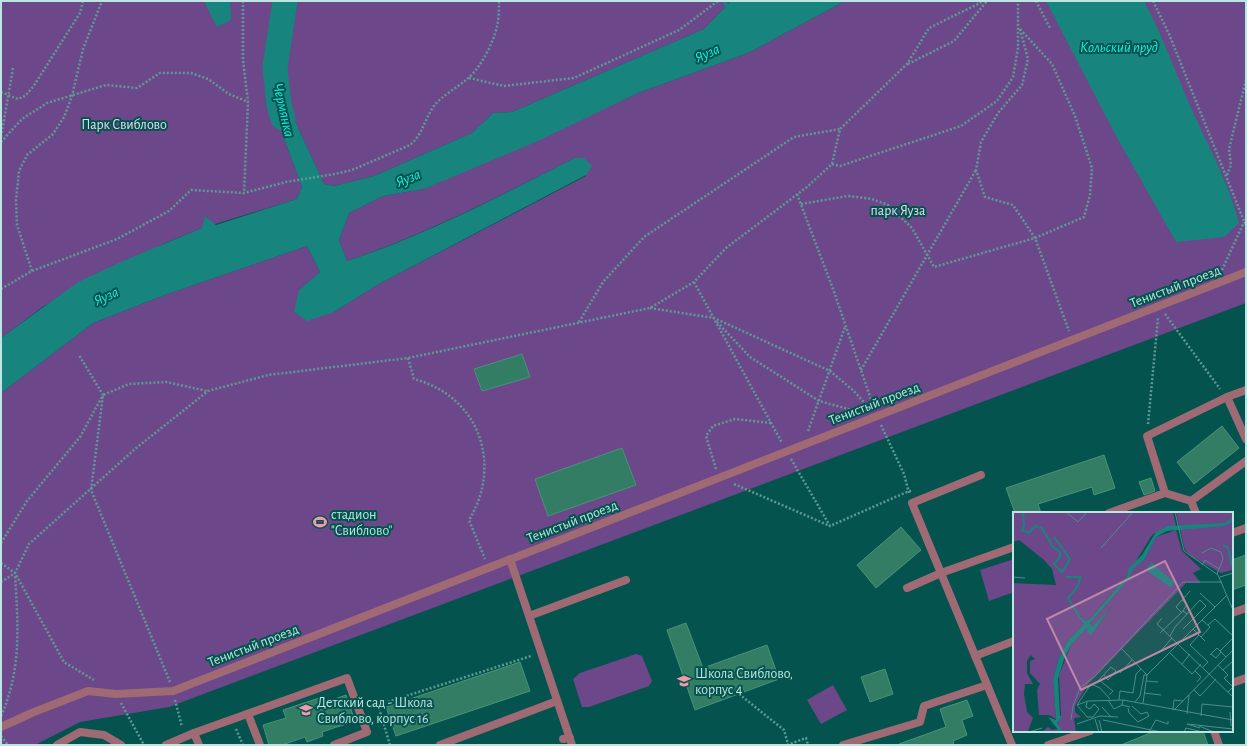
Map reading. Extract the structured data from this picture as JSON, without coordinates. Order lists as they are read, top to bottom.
{
  "streets": {
    "street": ["Тенистый проезд"]
  },
  "water": ["Кольский пруд", "Яуза", "Чермянка"],
  "parks": ["Парк Свиблово", "парк Яуза"],
  "places": {
    "sports": ["стадион \"Свиблово\""],
    "school or university": ["Школа Свиблово, корпус 4", "Детский сад - Школа Свиблово, корпус 16"]
  }
}
